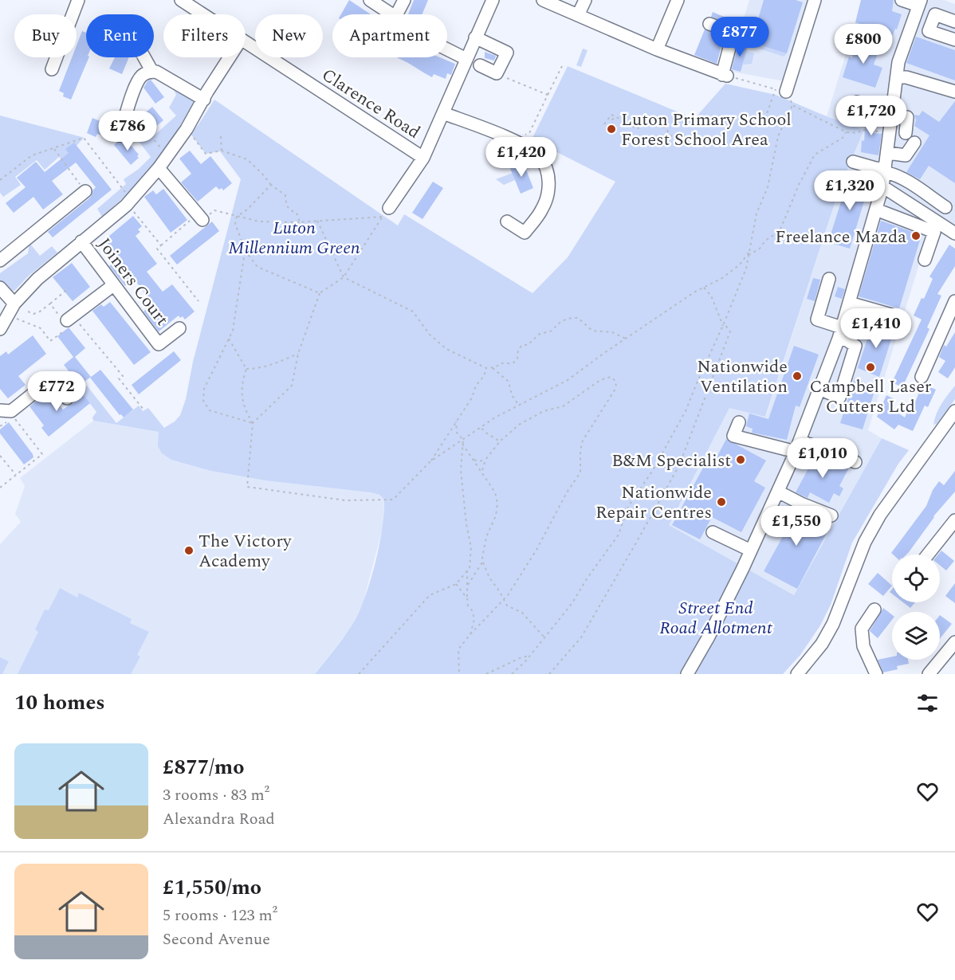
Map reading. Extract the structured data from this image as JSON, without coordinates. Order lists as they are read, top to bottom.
{
  "streets": {
    "street": ["Clarence Road", "Joiners Court"]
  },
  "parks": ["Luton Millennium Green", "Street End Road Allotment"],
  "places": [
    "Luton Primary School Forest School Area",
    "Freelance Mazda",
    "Campbell Laser Cutters Ltd",
    "Nationwide Ventilation",
    "B&M Specialist",
    "Nationwide Repair Centres",
    "The Victory Academy"
  ],
  "page": {
    "chip": [
      "Buy",
      "Rent",
      "Filters",
      "New",
      "Apartment"
    ],
    "price": [
      "£877",
      "£800",
      "£1,720",
      "£786",
      "£1,420",
      "£1,320",
      "£1,410",
      "£772",
      "£1,010",
      "£1,550"
    ],
    "heading": "10 homes",
    "list": [
      {
        "name": "£877/mo",
        "note": "3 rooms · 83 m² · Alexandra Road"
      },
      {
        "name": "£1,550/mo",
        "note": "5 rooms · 123 m² · Second Avenue"
      }
    ]
  }
}
